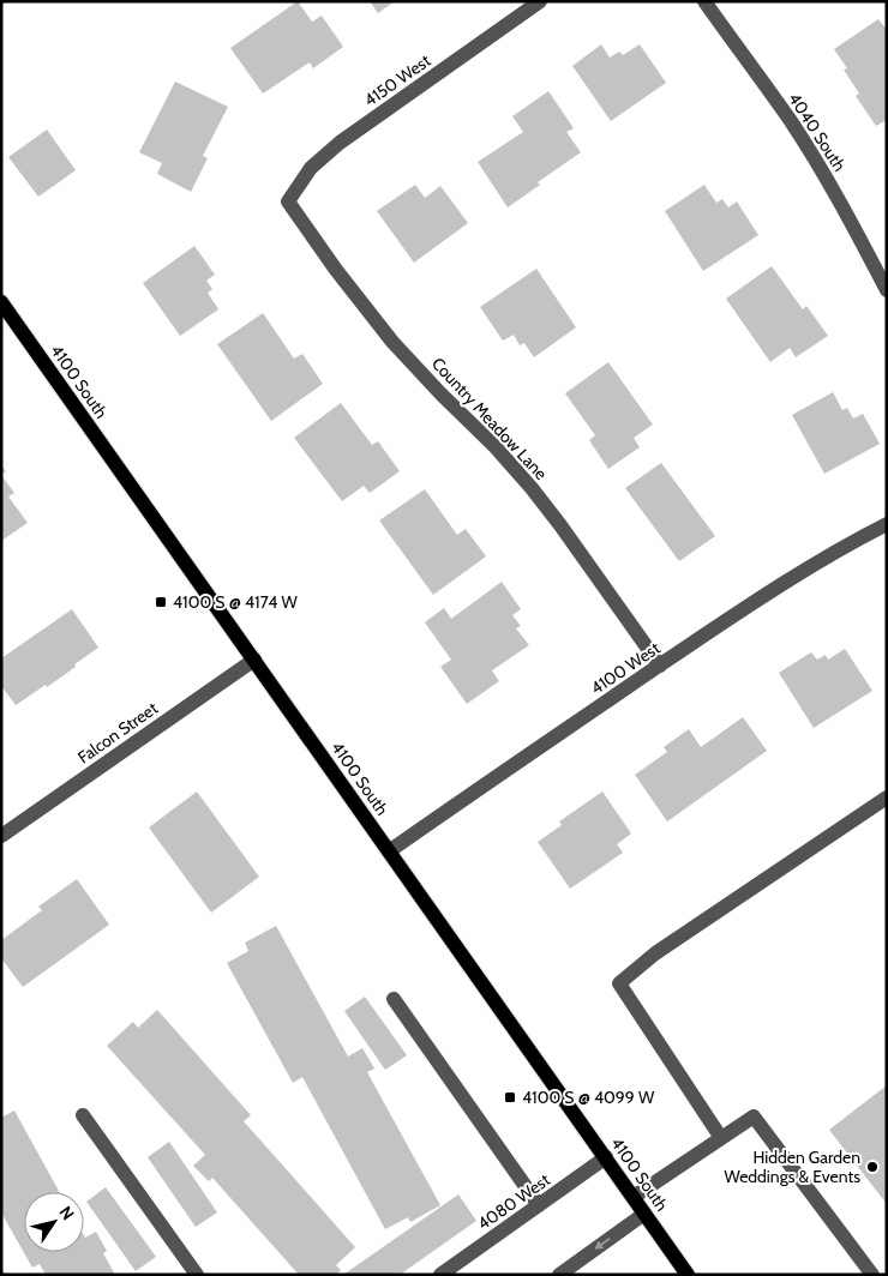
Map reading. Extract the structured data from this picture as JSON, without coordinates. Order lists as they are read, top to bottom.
{
  "streets": {
    "main road": ["4100 South"],
    "street": [
      "4150 West",
      "4040 South",
      "Country Meadow Lane",
      "4100 West",
      "Falcon Street",
      "4080 West"
    ]
  },
  "crossings": [
    ["4150 West", "Country Meadow Lane"],
    ["4100 South", "4100 West"],
    ["4100 South", "Falcon Street"],
    ["4100 South", "4080 West"],
    ["Country Meadow Lane", "4100 West"]
  ],
  "places": {
    "transit": ["4100 S @ 4174 W", "4100 S @ 4099 W"],
    "other": ["Hidden Garden Weddings & Events"]
  },
  "north": "top right"
}
